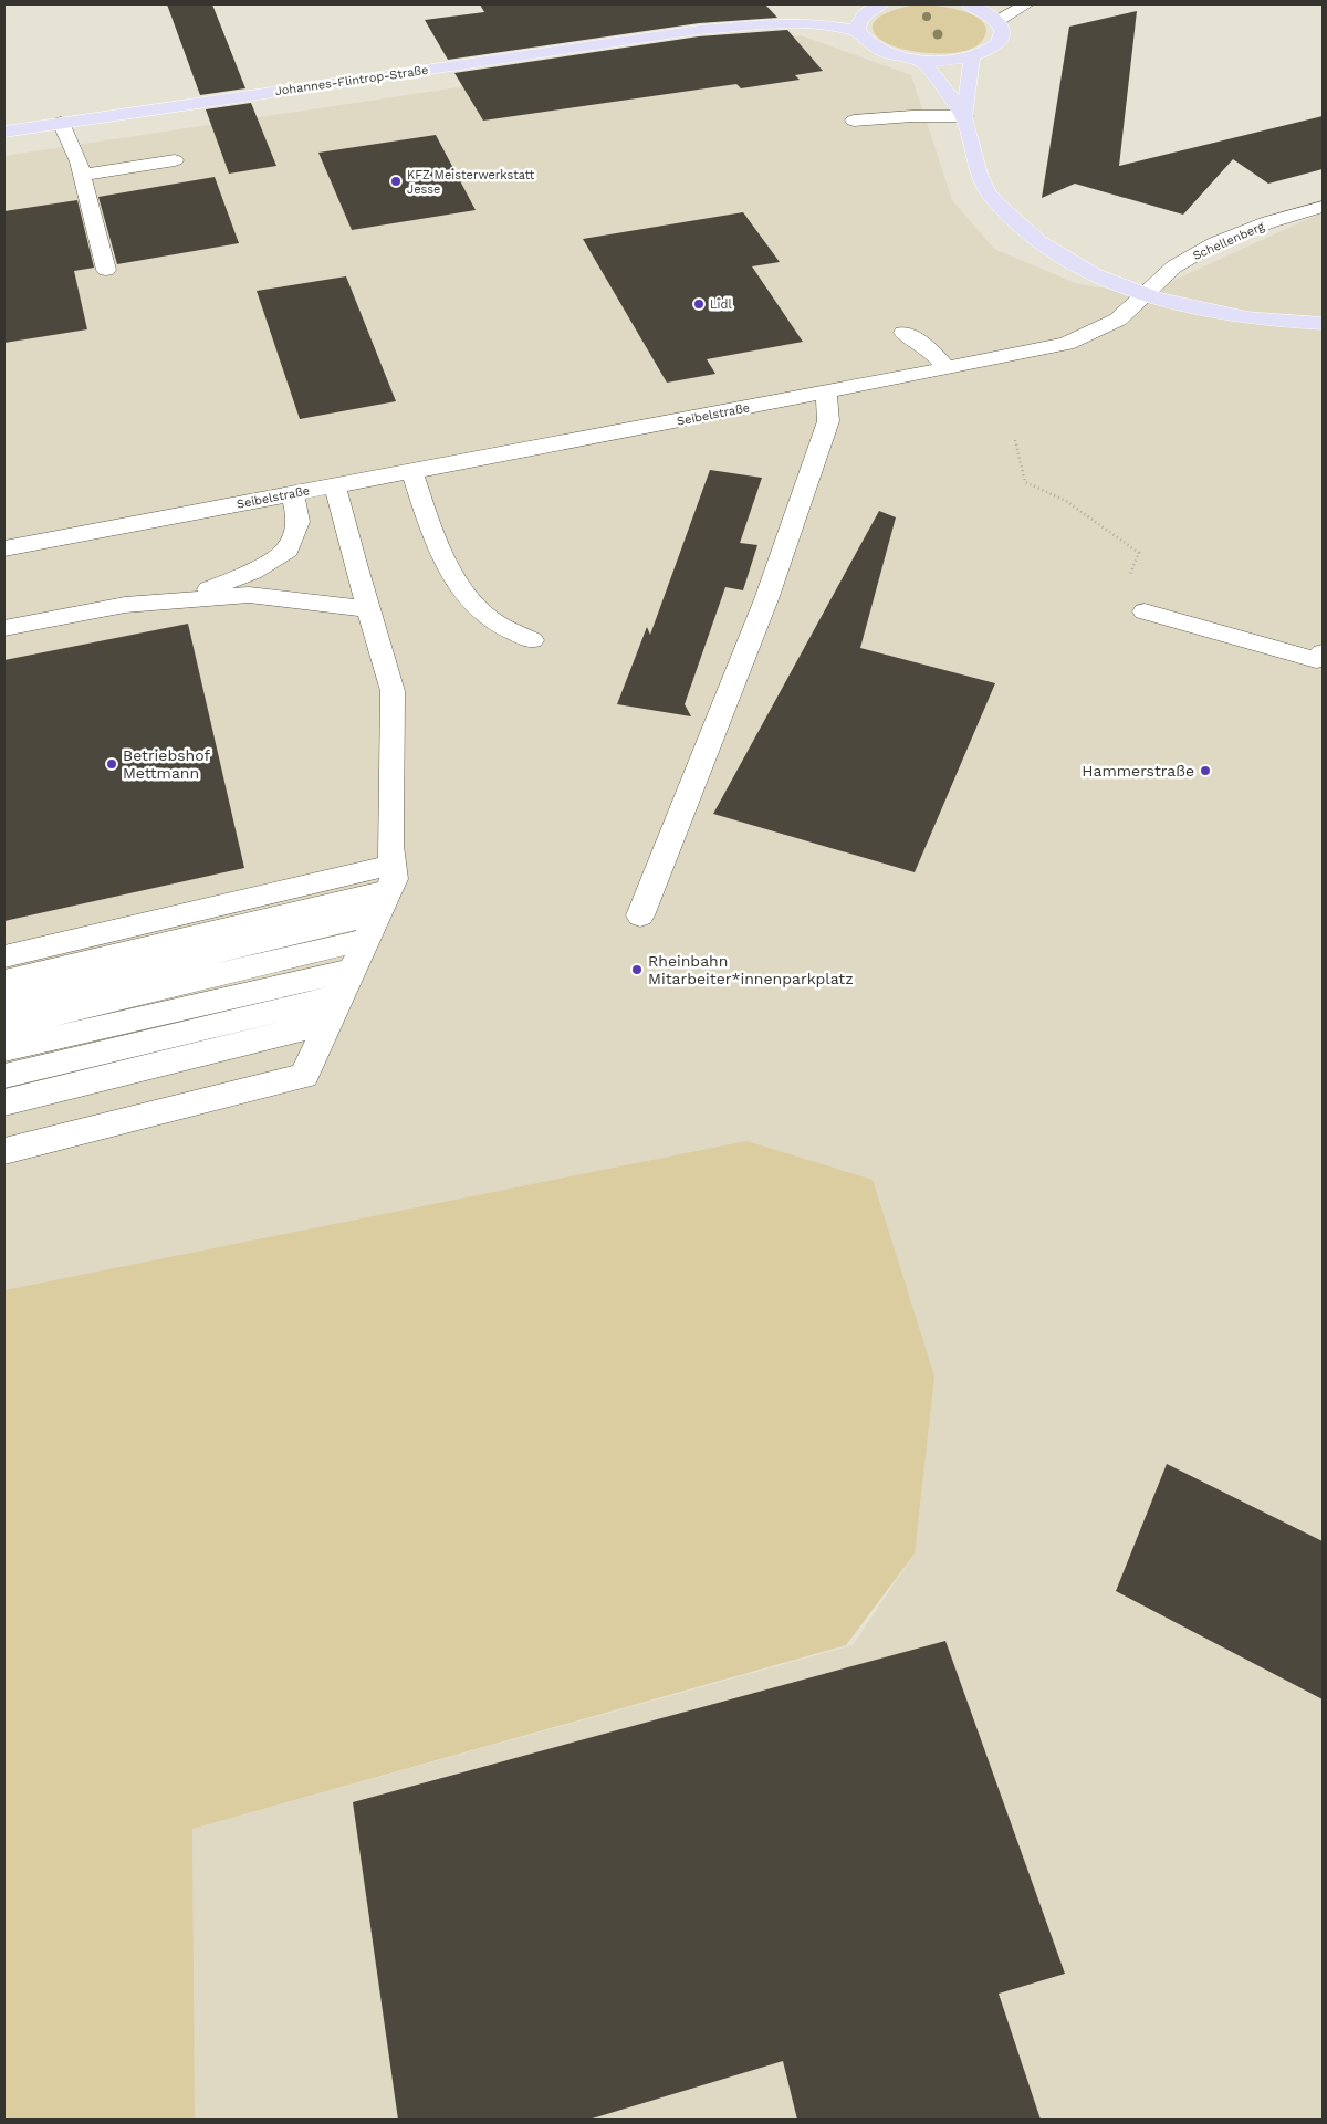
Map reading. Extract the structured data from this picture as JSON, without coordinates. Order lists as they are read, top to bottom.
{
  "streets": {
    "main road": ["Johannes-Flintrop-Straße"],
    "street": ["Schellenberg", "Seibelstraße"]
  },
  "crossings": [
    ["Schellenberg", "Seibelstraße"]
  ],
  "places": [
    "KFZ Meisterwerkstatt Jesse",
    "Lidl",
    "Betriebshof Mettmann",
    "Hammerstraße",
    "Rheinbahn Mitarbeiter*innenparkplatz"
  ]
}
